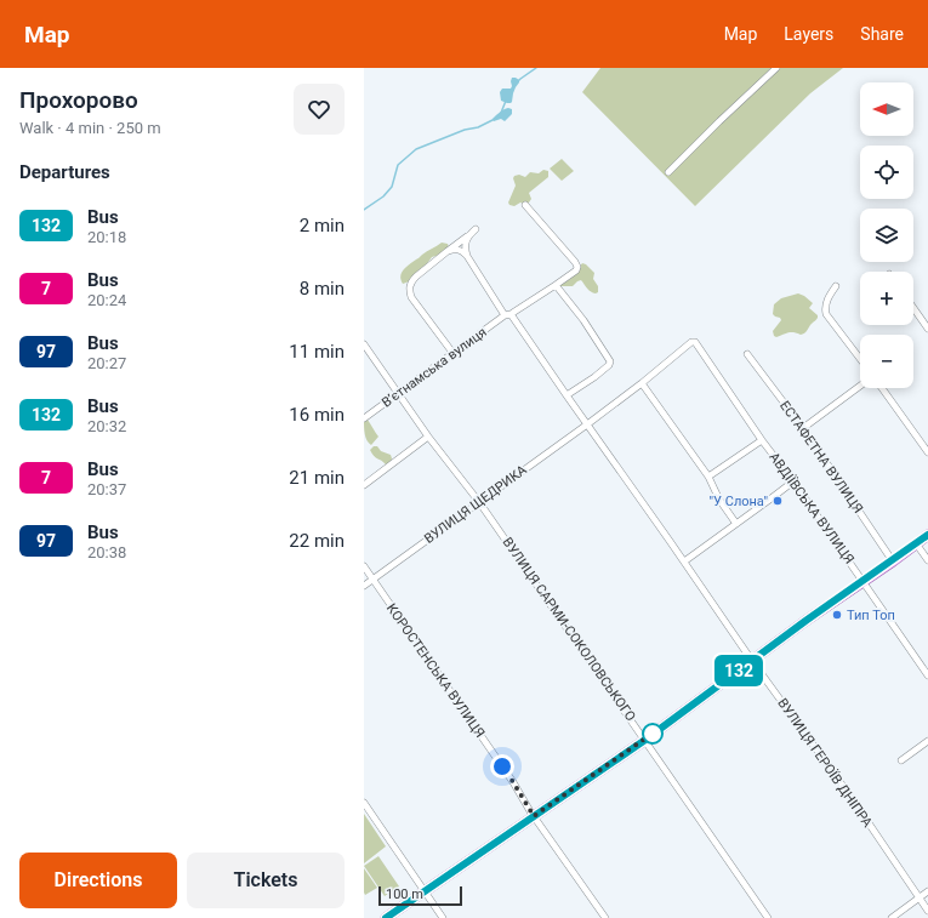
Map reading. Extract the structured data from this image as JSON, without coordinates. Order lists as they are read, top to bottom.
{
  "streets": {
    "street": [
      "Вʼєтнамська вулиця",
      "ЕСТАФЕТНА ВУЛИЦЯ",
      "ВУЛИЦЯ ЩЕДРИКА",
      "АВДІЇВСЬКА ВУЛИЦЯ",
      "ВУЛИЦЯ САРМИ-СОКОЛОВСЬКОГО",
      "КОРОСТЕНСЬКА ВУЛИЦЯ",
      "ВУЛИЦЯ ГЕРОЇВ ДНІПРА"
    ]
  },
  "crossings": [
    ["Вʼєтнамська вулиця", "ВУЛИЦЯ САРМИ-СОКОЛОВСЬКОГО"],
    ["Вʼєтнамська вулиця", "ВУЛИЦЯ ГЕРОЇВ ДНІПРА"],
    ["ВУЛИЦЯ ЩЕДРИКА", "ВУЛИЦЯ САРМИ-СОКОЛОВСЬКОГО"],
    ["ВУЛИЦЯ ЩЕДРИКА", "КОРОСТЕНСЬКА ВУЛИЦЯ"],
    ["ВУЛИЦЯ ЩЕДРИКА", "ВУЛИЦЯ ГЕРОЇВ ДНІПРА"]
  ],
  "places": ["\"У Слона\"", "Тип Топ"],
  "lines": ["bus line 132"],
  "scale_bar": "100 m",
  "north": "left",
  "page": {
    "header": "Map",
    "nav": ["Map", "Layers", "Share"],
    "heading": [
      ["Прохорово", "Walk · 4 min · 250 m"],
      "Departures"
    ],
    "on_map": "132",
    "map_buttons": ["+", "−"],
    "list": [
      {
        "mark": "132",
        "name": "Bus",
        "note": "20:18",
        "value": "2 min"
      },
      {
        "mark": "7",
        "name": "Bus",
        "note": "20:24",
        "value": "8 min"
      },
      {
        "mark": "97",
        "name": "Bus",
        "note": "20:27",
        "value": "11 min"
      },
      {
        "mark": "132",
        "name": "Bus",
        "note": "20:32",
        "value": "16 min"
      },
      {
        "mark": "7",
        "name": "Bus",
        "note": "20:37",
        "value": "21 min"
      },
      {
        "mark": "97",
        "name": "Bus",
        "note": "20:38",
        "value": "22 min"
      }
    ],
    "buttons": ["Directions", "Tickets"],
    "scale": "100 m"
  }
}
